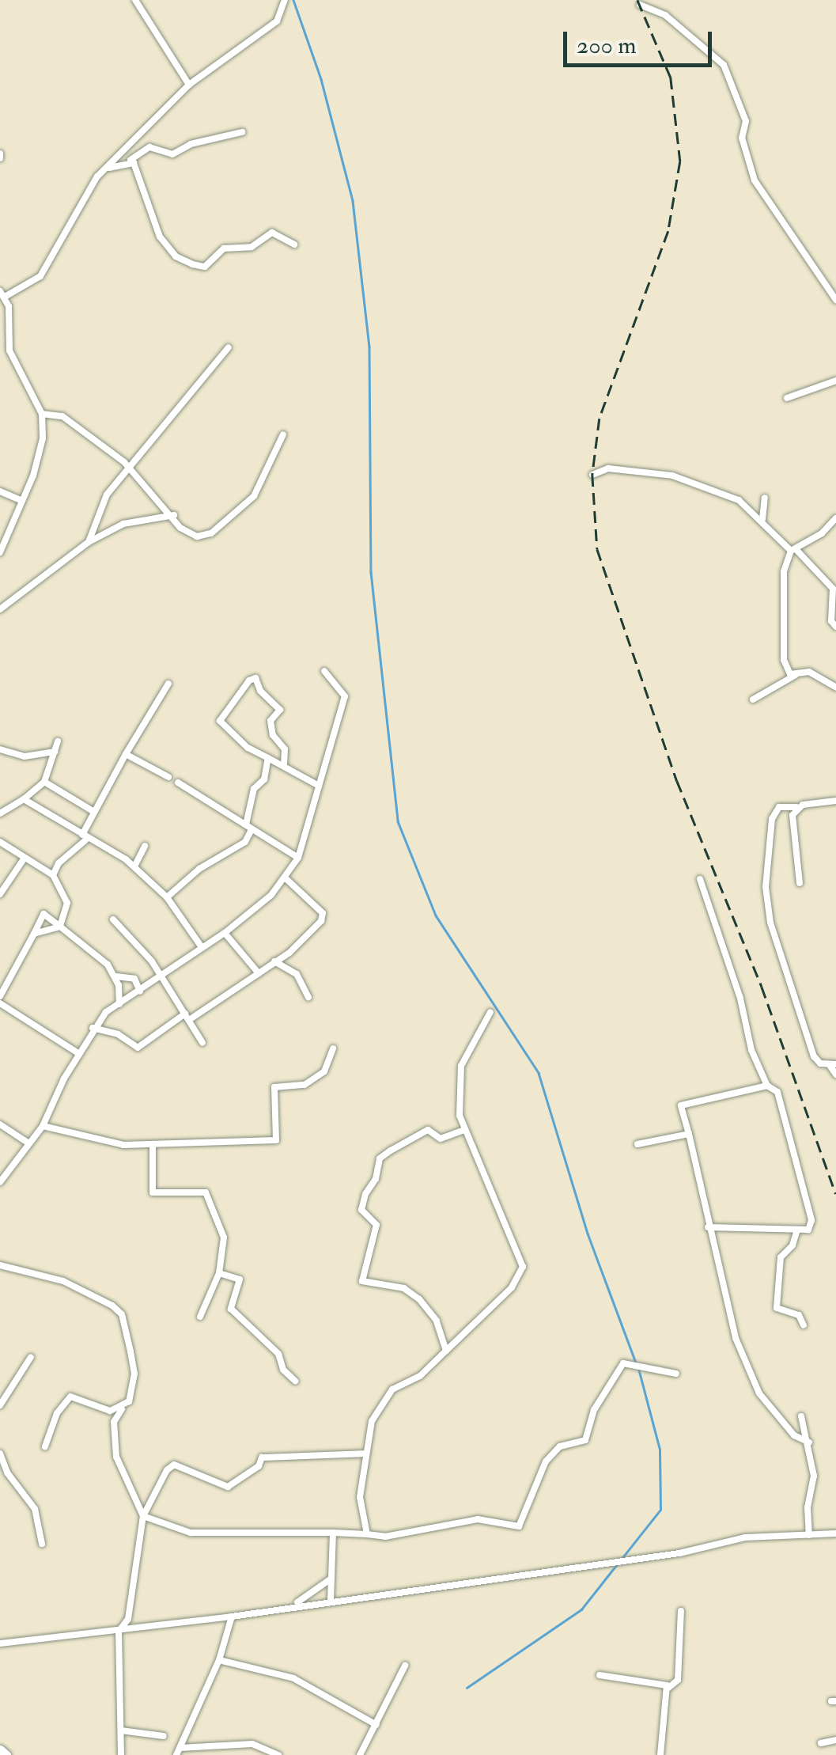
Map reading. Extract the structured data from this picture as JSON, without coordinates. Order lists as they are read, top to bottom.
{
  "scale_bar": "200 m"
}
